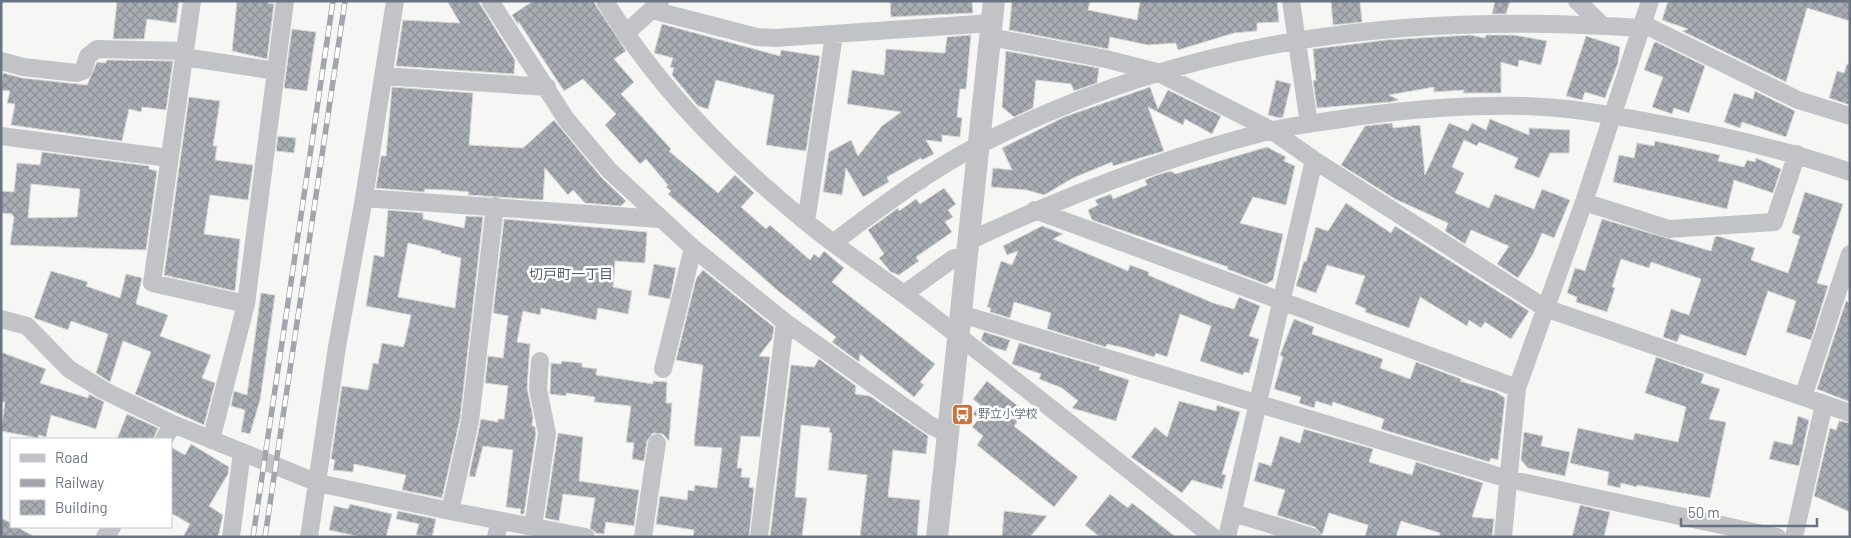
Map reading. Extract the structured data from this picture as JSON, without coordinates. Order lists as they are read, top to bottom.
{
  "districts": ["切戸町一丁目"],
  "places": {
    "bus stop": ["野立小学校"]
  },
  "legend": ["Road", "Railway", "Building"],
  "scale_bar": "50 m"
}
